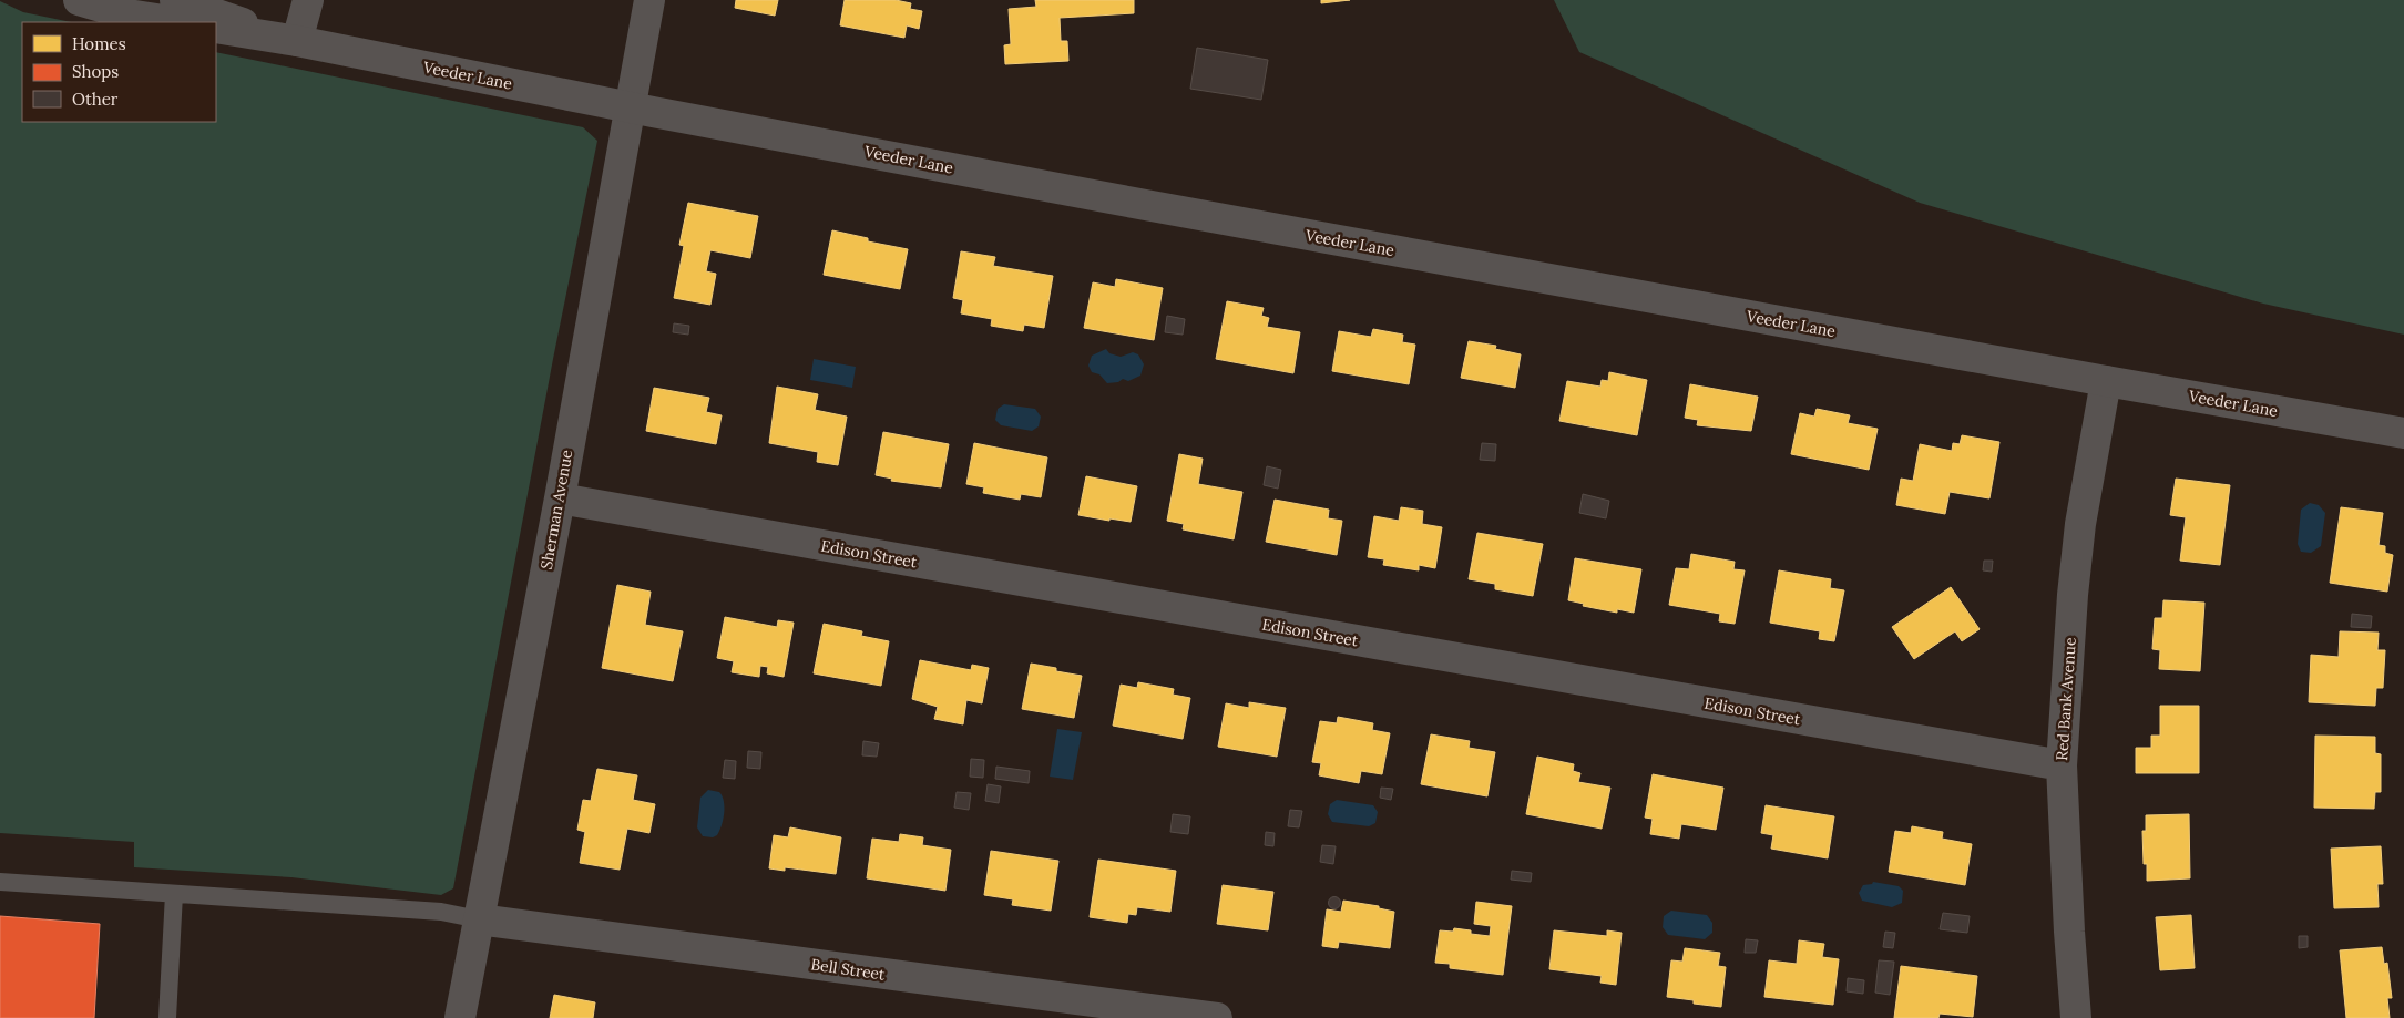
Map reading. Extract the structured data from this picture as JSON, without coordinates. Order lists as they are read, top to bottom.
{
  "streets": {
    "street": [
      "Veeder Lane",
      "Sherman Avenue",
      "Edison Street",
      "Red Bank Avenue",
      "Bell Street"
    ]
  },
  "crossings": [
    ["Veeder Lane", "Sherman Avenue"],
    ["Veeder Lane", "Red Bank Avenue"],
    ["Sherman Avenue", "Edison Street"],
    ["Sherman Avenue", "Bell Street"],
    ["Edison Street", "Red Bank Avenue"]
  ],
  "legend": ["Homes", "Shops", "Other"]
}
